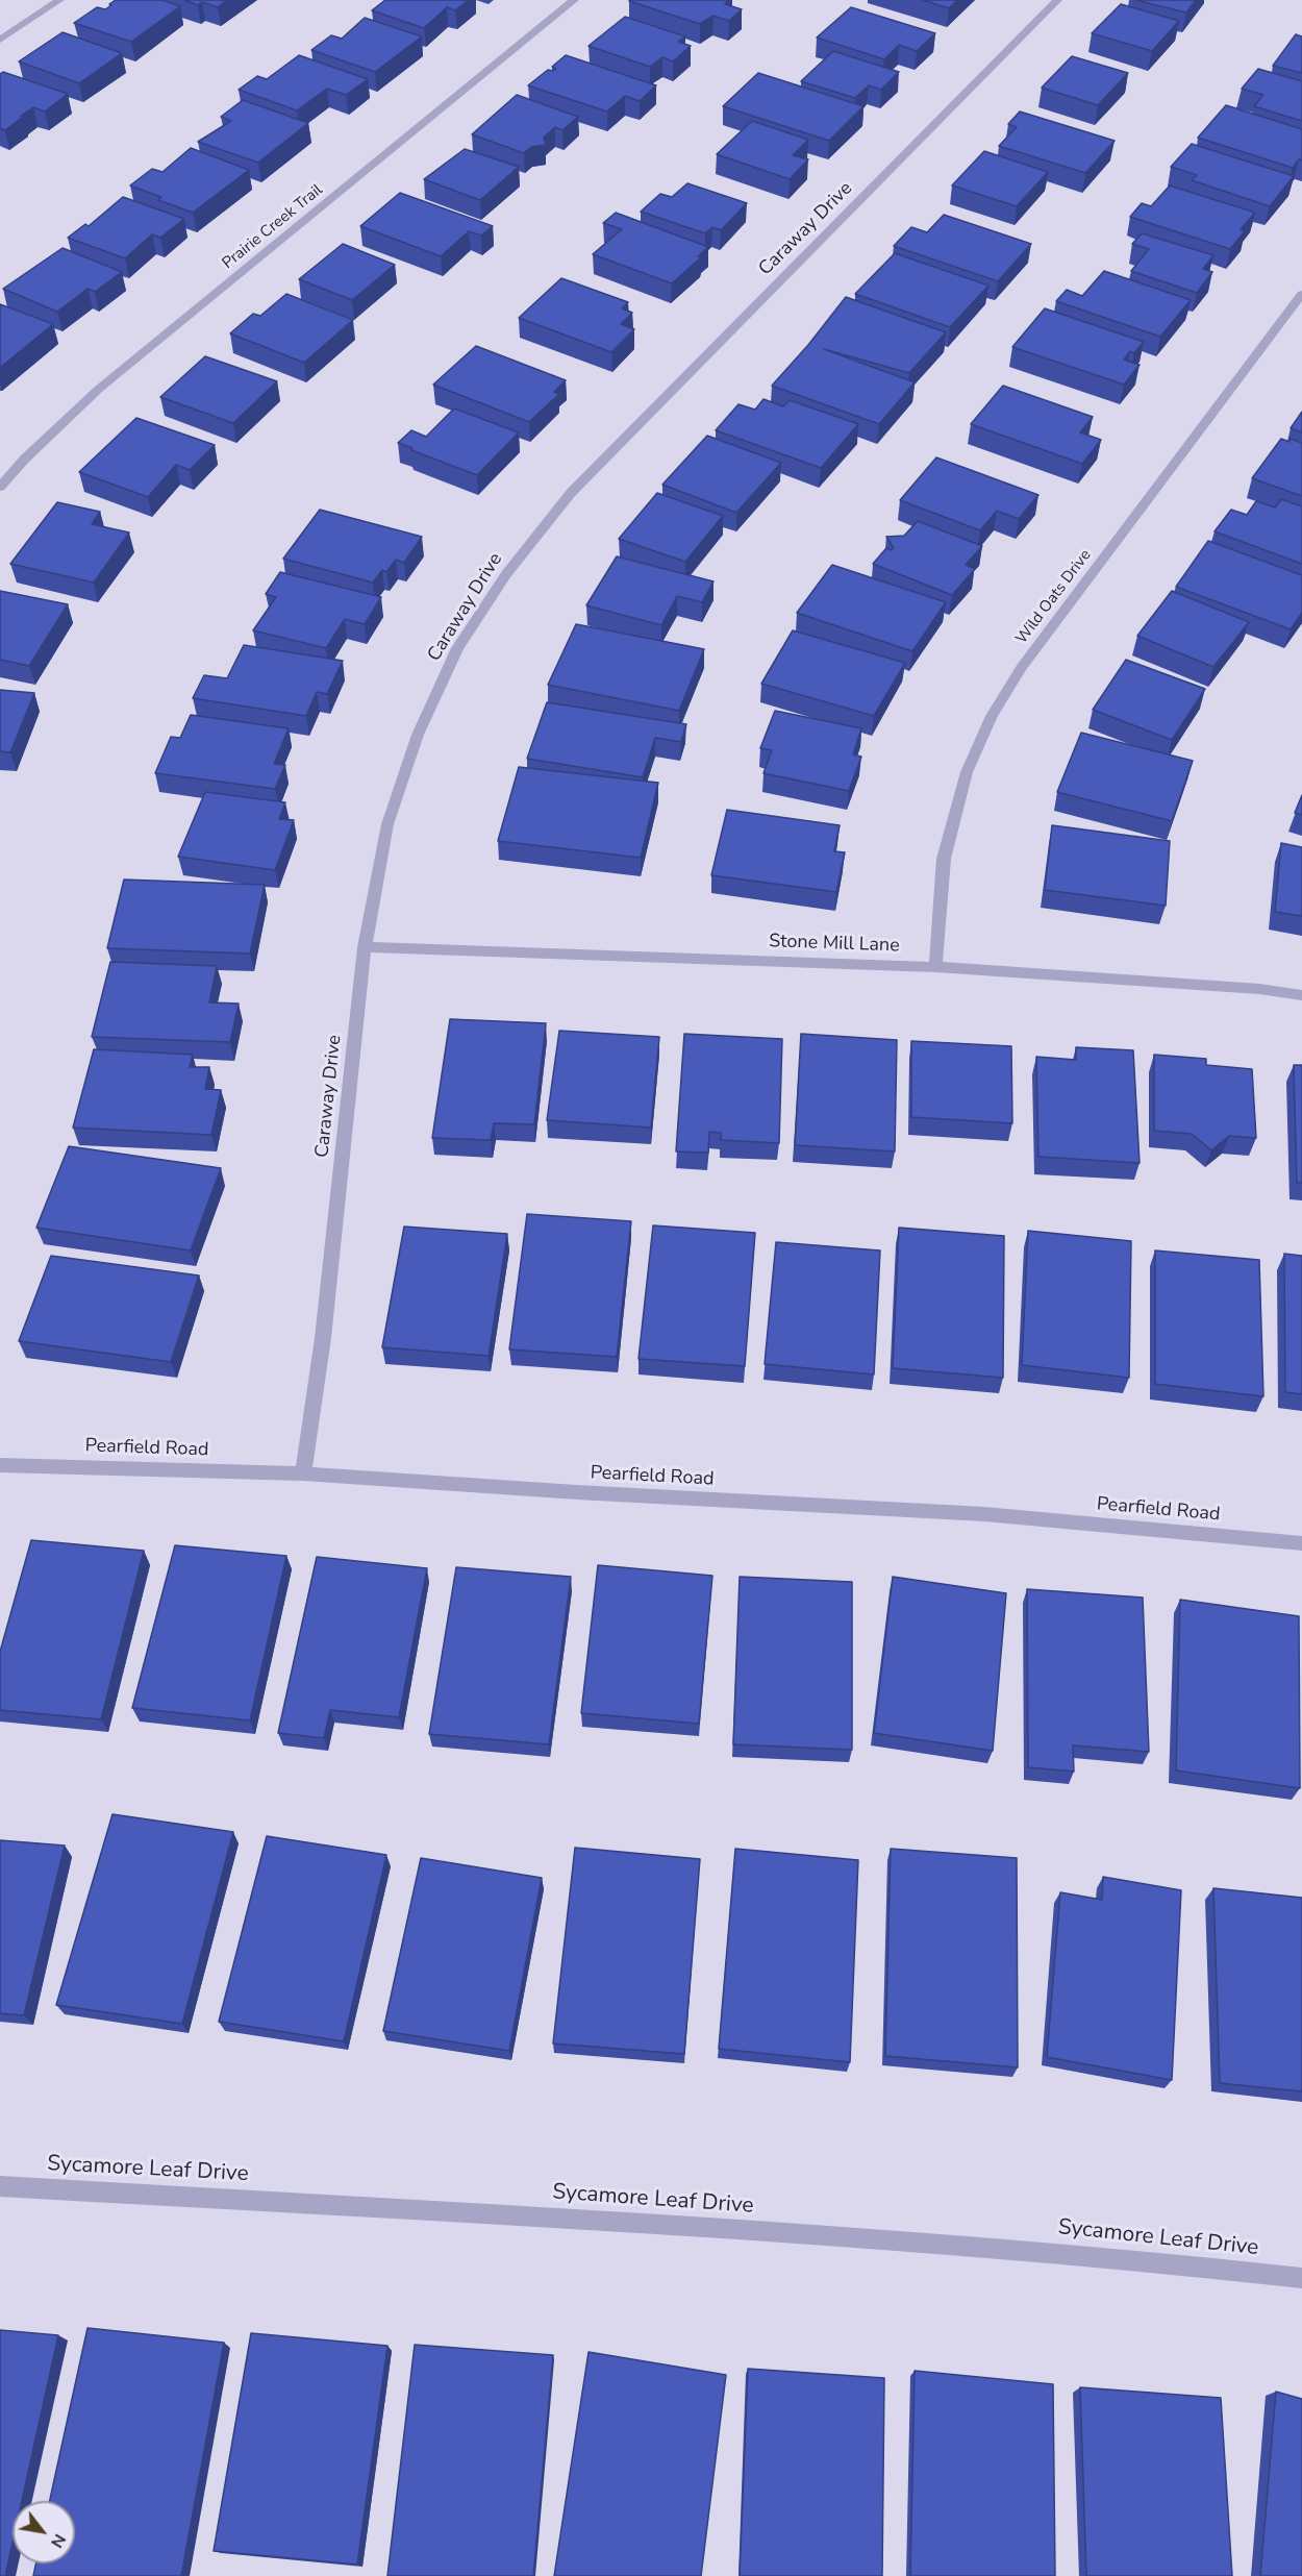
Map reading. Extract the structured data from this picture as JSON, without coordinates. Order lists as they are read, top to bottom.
{
  "streets": {
    "street": [
      "Prairie Creek Trail",
      "Caraway Drive",
      "Wild Oats Drive",
      "Stone Mill Lane",
      "Pearfield Road",
      "Sycamore Leaf Drive"
    ]
  },
  "crossings": [
    ["Caraway Drive", "Stone Mill Lane"],
    ["Caraway Drive", "Pearfield Road"],
    ["Wild Oats Drive", "Stone Mill Lane"]
  ],
  "north": "bottom right"
}
